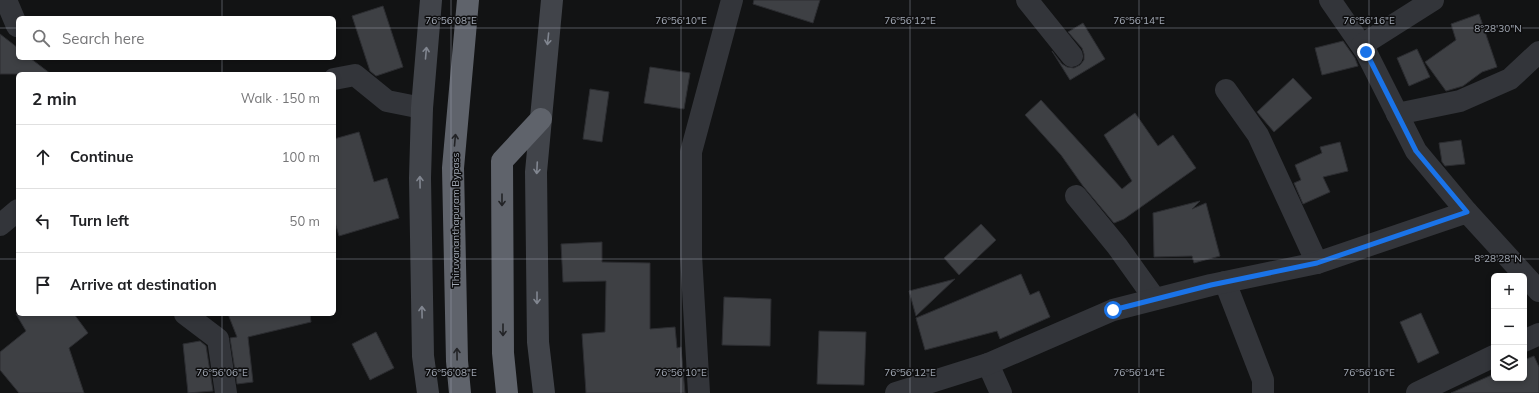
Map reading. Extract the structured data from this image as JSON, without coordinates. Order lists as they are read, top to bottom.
{
  "streets": {
    "highway": ["Thiruvananthapuram Bypass"]
  },
  "page": {
    "search": "Search here",
    "heading": ["2 min", "Walk · 150 m"],
    "list": [
      ["Continue", "100 m"],
      ["Turn left", "50 m"],
      "Arrive at destination"
    ],
    "map_buttons": ["+", "−"]
  },
  "coordinates": [
    "76°56'08\"E",
    "76°56'10\"E",
    "76°56'12\"E",
    "76°56'14\"E",
    "76°56'16\"E",
    "8°28'30\"N",
    "8°28'28\"N",
    "76°56'06\"E"
  ]
}
